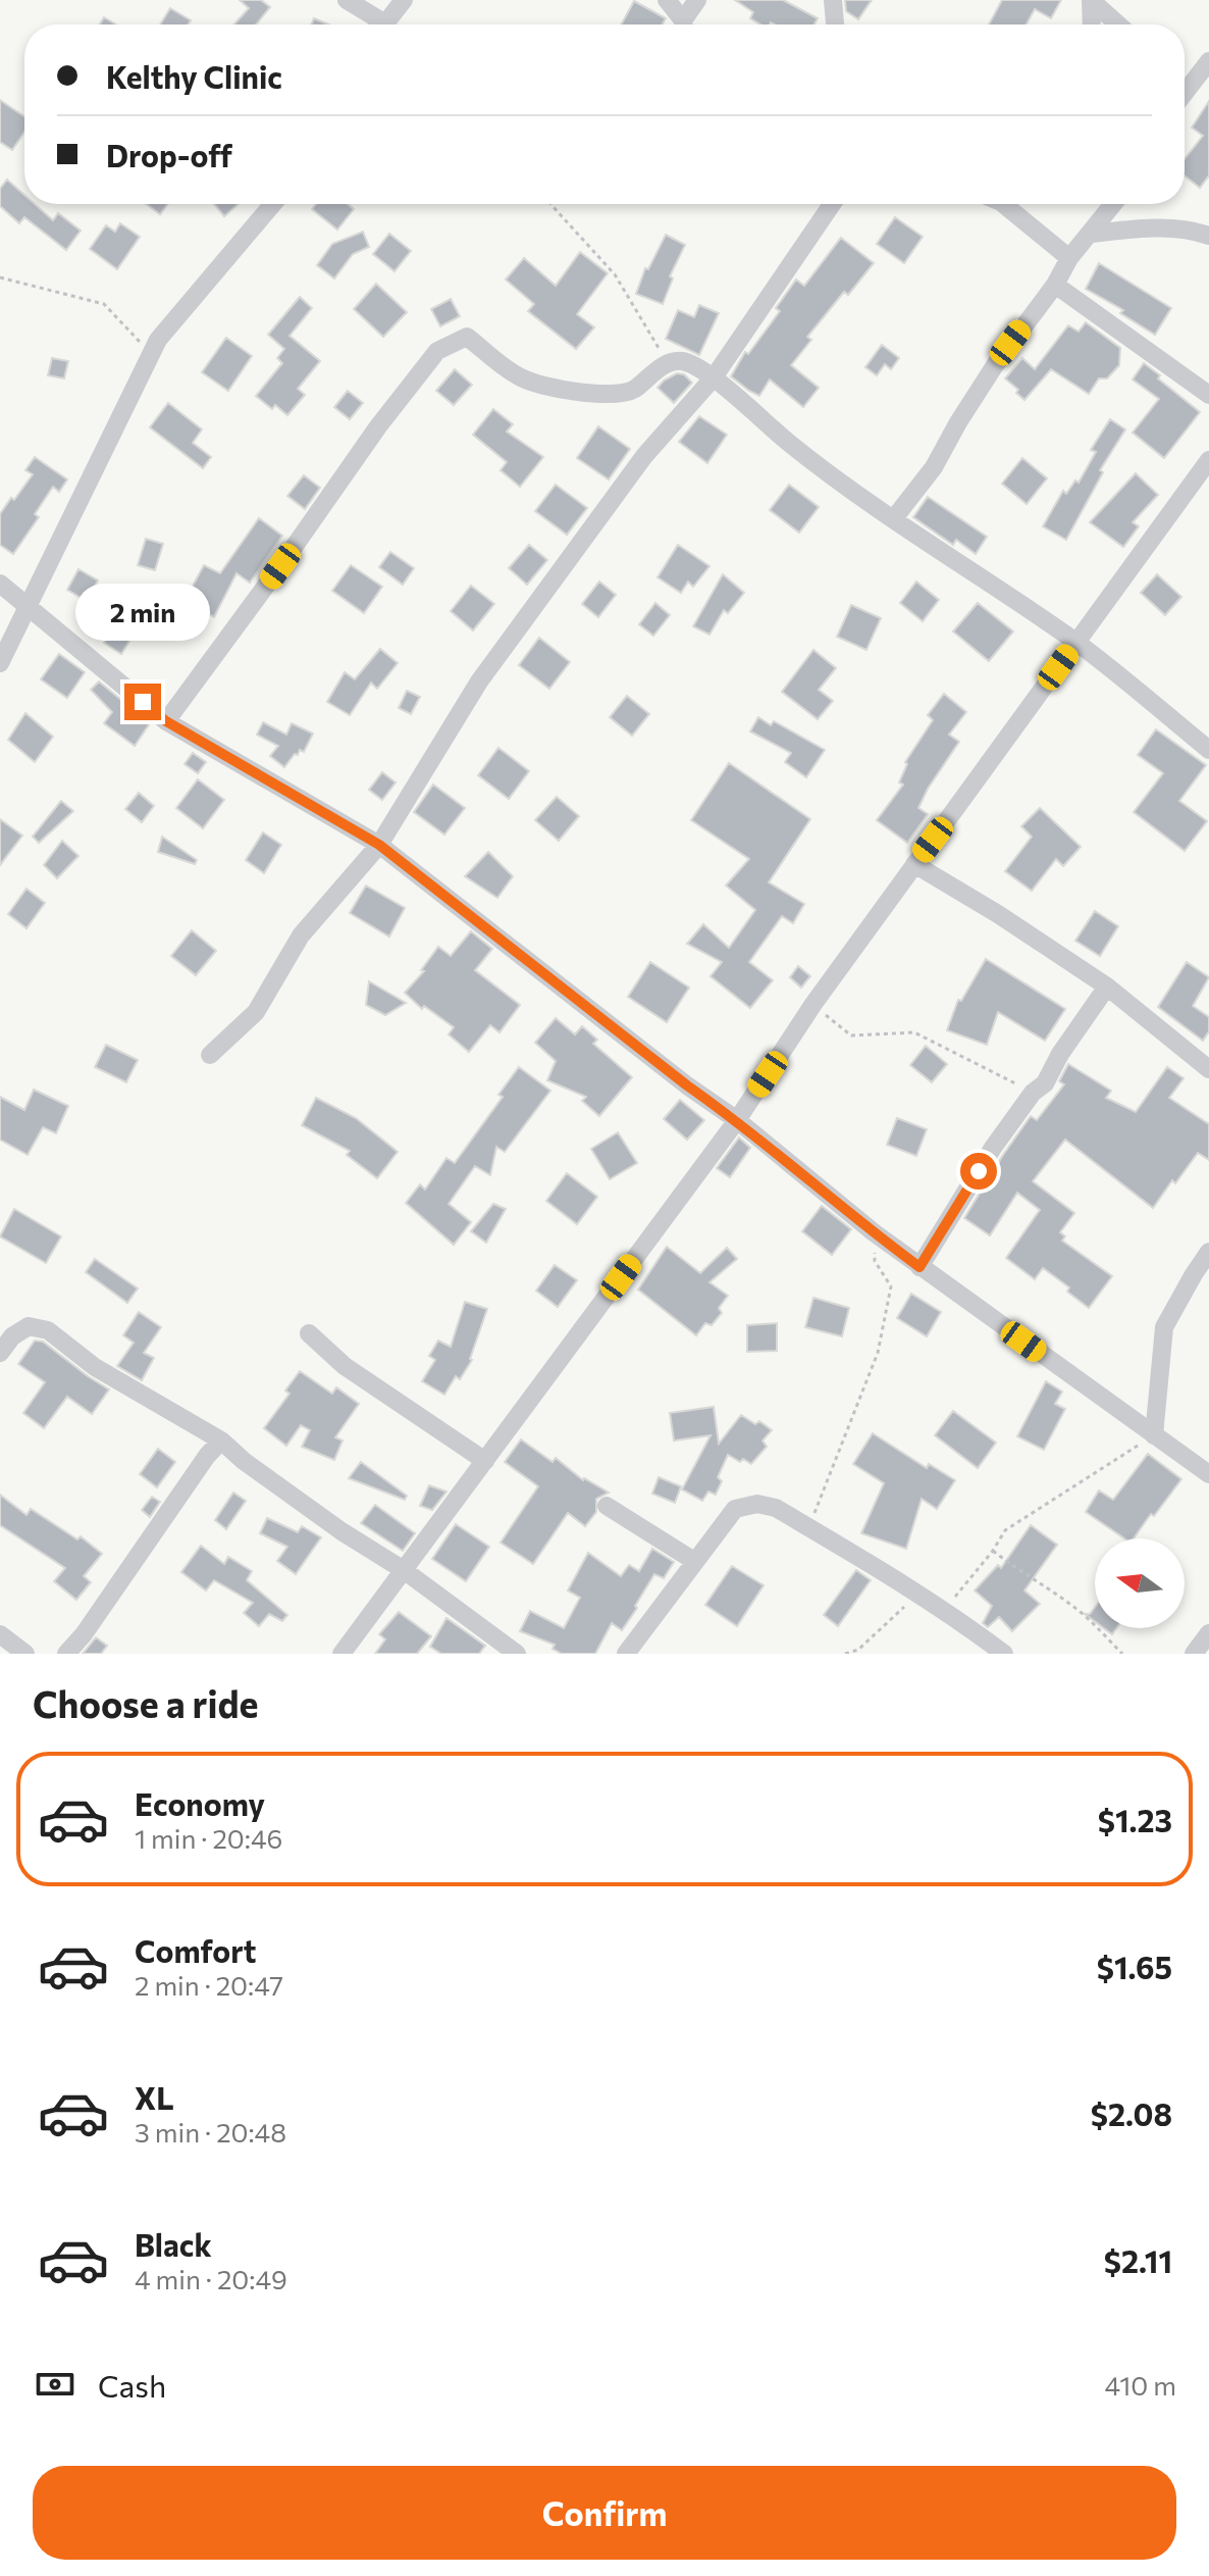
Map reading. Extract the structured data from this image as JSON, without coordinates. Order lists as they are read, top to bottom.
{
  "north": "left",
  "page": {
    "banner": ["Kelthy Clinic", "Drop-off"],
    "bubble": "2 min",
    "heading": "Choose a ride",
    "list": [
      {
        "name": "Economy",
        "note": "1 min · 20:46",
        "value": "$1.23"
      },
      {
        "name": "Comfort",
        "note": "2 min · 20:47",
        "value": "$1.65"
      },
      {
        "name": "XL",
        "note": "3 min · 20:48",
        "value": "$2.08"
      },
      {
        "name": "Black",
        "note": "4 min · 20:49",
        "value": "$2.11"
      }
    ],
    "pay": ["Cash", "410 m"],
    "buttons": "Confirm"
  }
}
